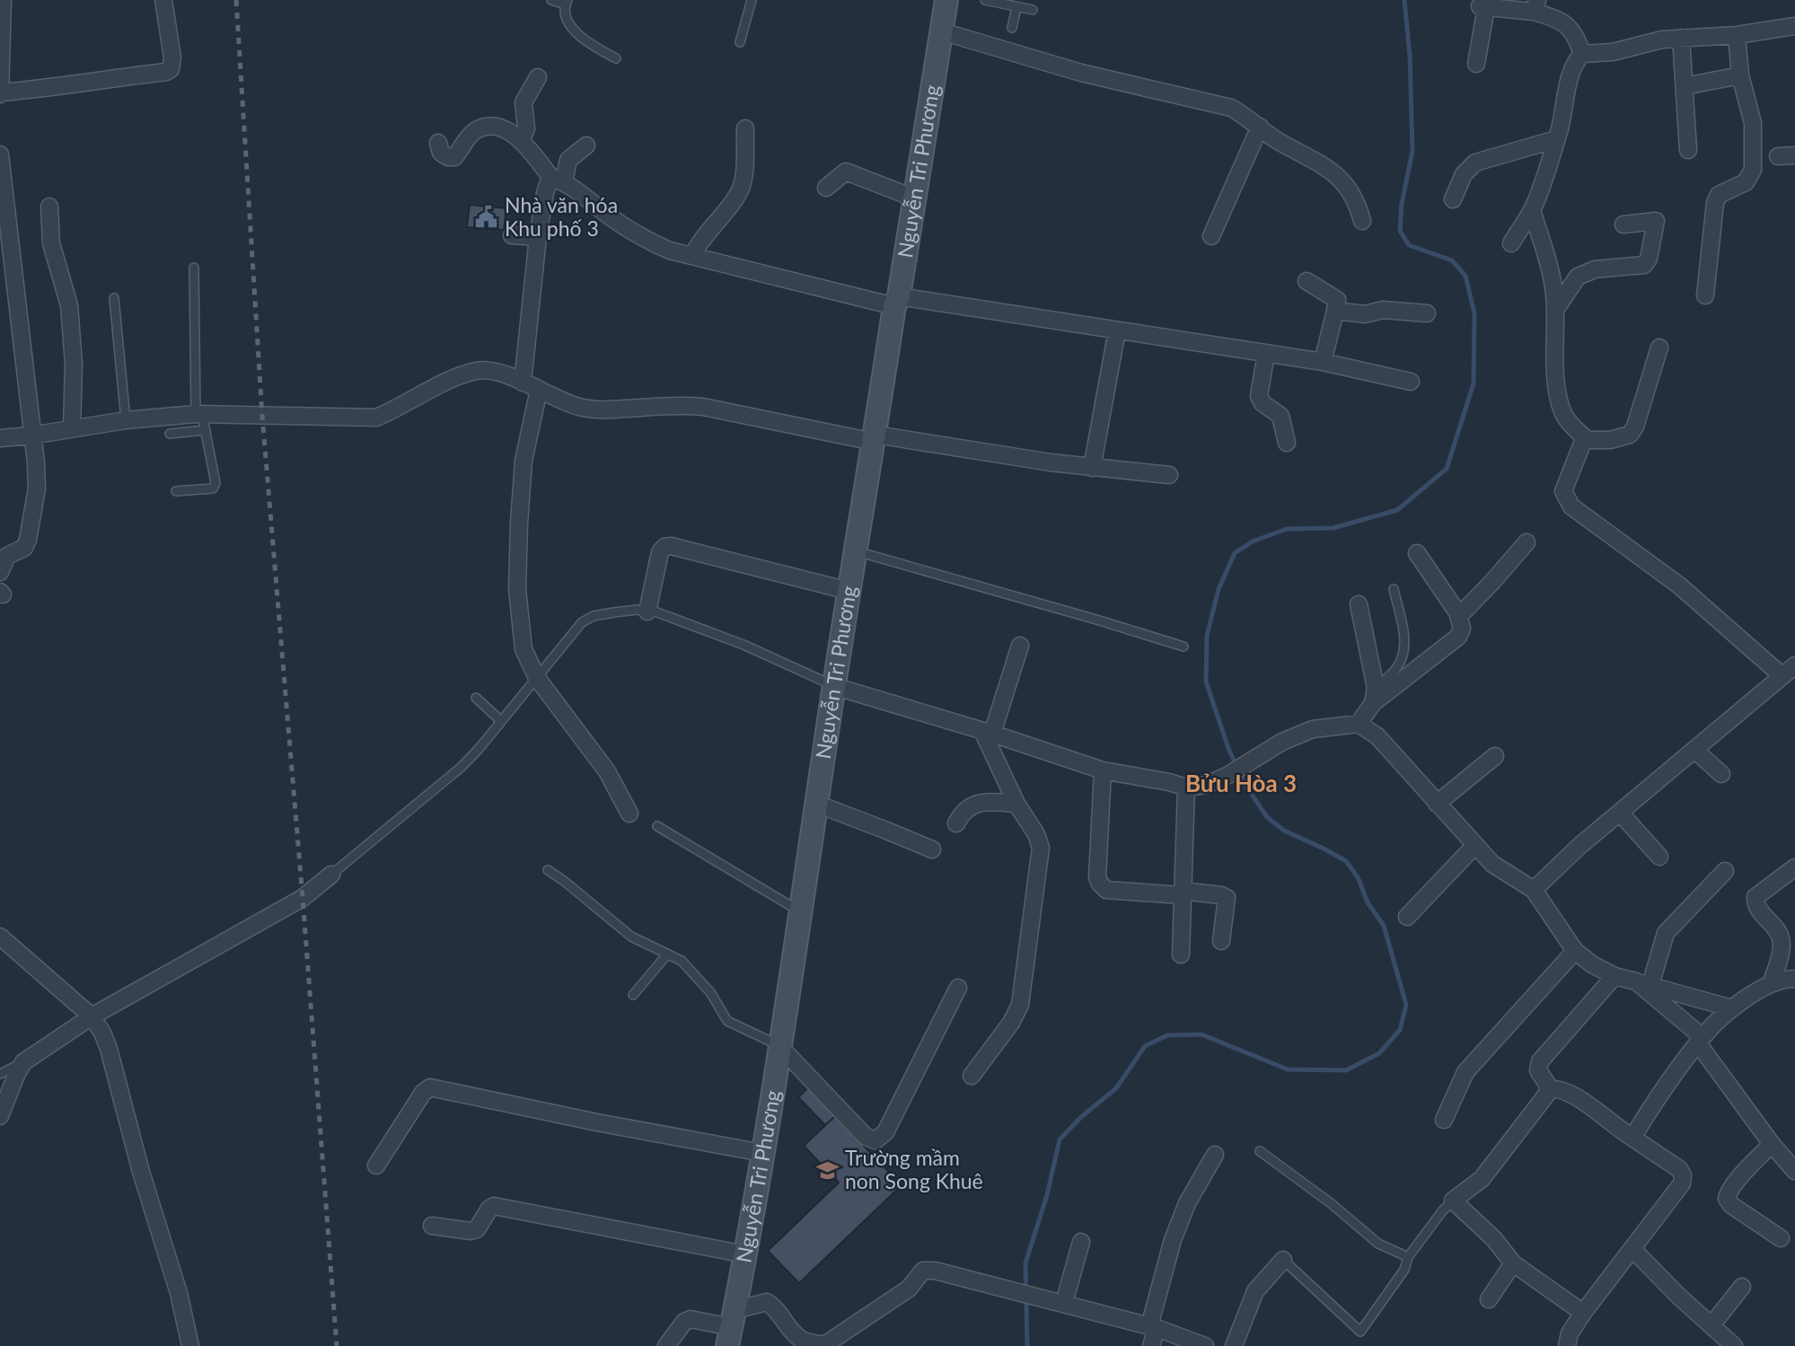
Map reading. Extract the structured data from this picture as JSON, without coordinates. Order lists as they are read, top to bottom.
{
  "streets": {
    "main road": ["Nguyễn Tri Phương"]
  },
  "districts": ["Bửu Hòa 3"],
  "places": {
    "public building": ["Nhà văn hóa Khu phố 3"],
    "school or university": ["Trường mầm non Song Khuê"]
  }
}
